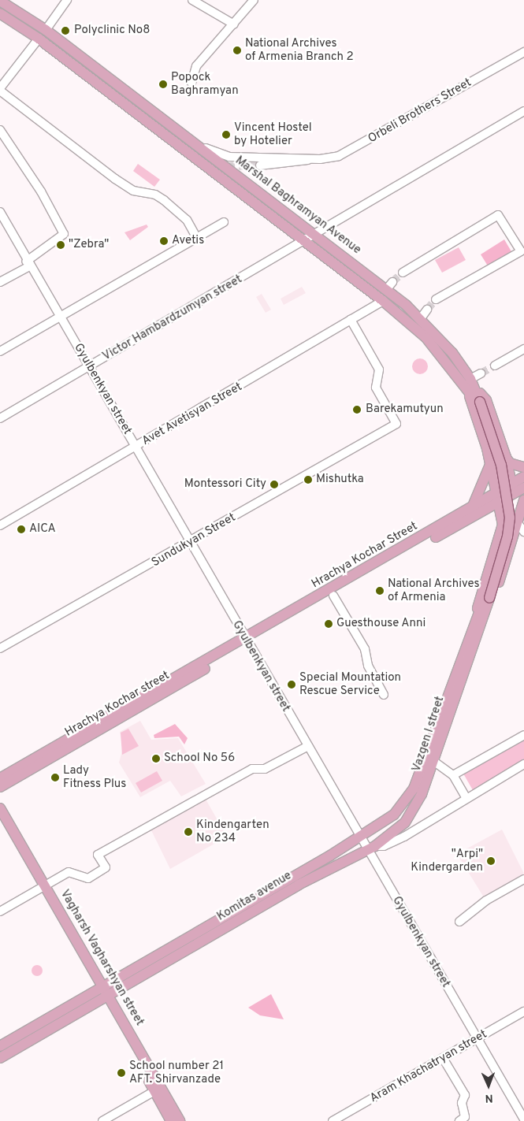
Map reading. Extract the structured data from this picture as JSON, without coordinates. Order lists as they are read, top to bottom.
{
  "streets": {
    "main road": [
      "Marshal Baghramyan Avenue",
      "Hrachya Kochar Street",
      "Hrachya Kochar street",
      "Vazgen I street",
      "Komitas avenue",
      "Vagharsh Vagharshyan street"
    ],
    "street": [
      "Orbeli Brothers Street",
      "Victor Hambardzumyan street",
      "Gyulbenkyan street",
      "Avet Avetisyan Street",
      "Sundukyan Street",
      "Aram Khachatryan street"
    ]
  },
  "crossings": [
    ["Orbeli Brothers Street", "Marshal Baghramyan Avenue"],
    ["Marshal Baghramyan Avenue", "Victor Hambardzumyan street"],
    ["Marshal Baghramyan Avenue", "Avet Avetisyan Street"],
    ["Marshal Baghramyan Avenue", "Hrachya Kochar Street"],
    ["Marshal Baghramyan Avenue", "Vazgen I street"],
    ["Victor Hambardzumyan street", "Gyulbenkyan street"],
    ["Gyulbenkyan street", "Avet Avetisyan Street"],
    ["Gyulbenkyan street", "Sundukyan Street"],
    ["Gyulbenkyan street", "Hrachya Kochar Street"],
    ["Gyulbenkyan street", "Hrachya Kochar street"],
    ["Gyulbenkyan street", "Vazgen I street"],
    ["Gyulbenkyan street", "Komitas avenue"],
    ["Gyulbenkyan street", "Aram Khachatryan street"],
    ["Avet Avetisyan Street", "Sundukyan Street"],
    ["Hrachya Kochar Street", "Hrachya Kochar street"],
    ["Hrachya Kochar Street", "Vazgen I street"],
    ["Vazgen I street", "Komitas avenue"],
    ["Komitas avenue", "Vagharsh Vagharshyan street"]
  ],
  "places": [
    "Polyclinic No8",
    "National Archives of Armenia Branch 2",
    "Popock Baghramyan",
    "Vincent Hostel by Hotelier",
    "Avetis",
    "\"Zebra\"",
    "Barekamutyun",
    "Mishutka",
    "Montessori City",
    "AICA",
    "National Archives of Armenia",
    "Guesthouse Anni",
    "Special Mountation Rescue Service",
    "School No 56",
    "Lady Fitness Plus",
    "Kindengarten No 234",
    "\"Arpi\" Kindergarden",
    "School number 21 AFT. Shirvanzade"
  ],
  "north": "bottom"
}
